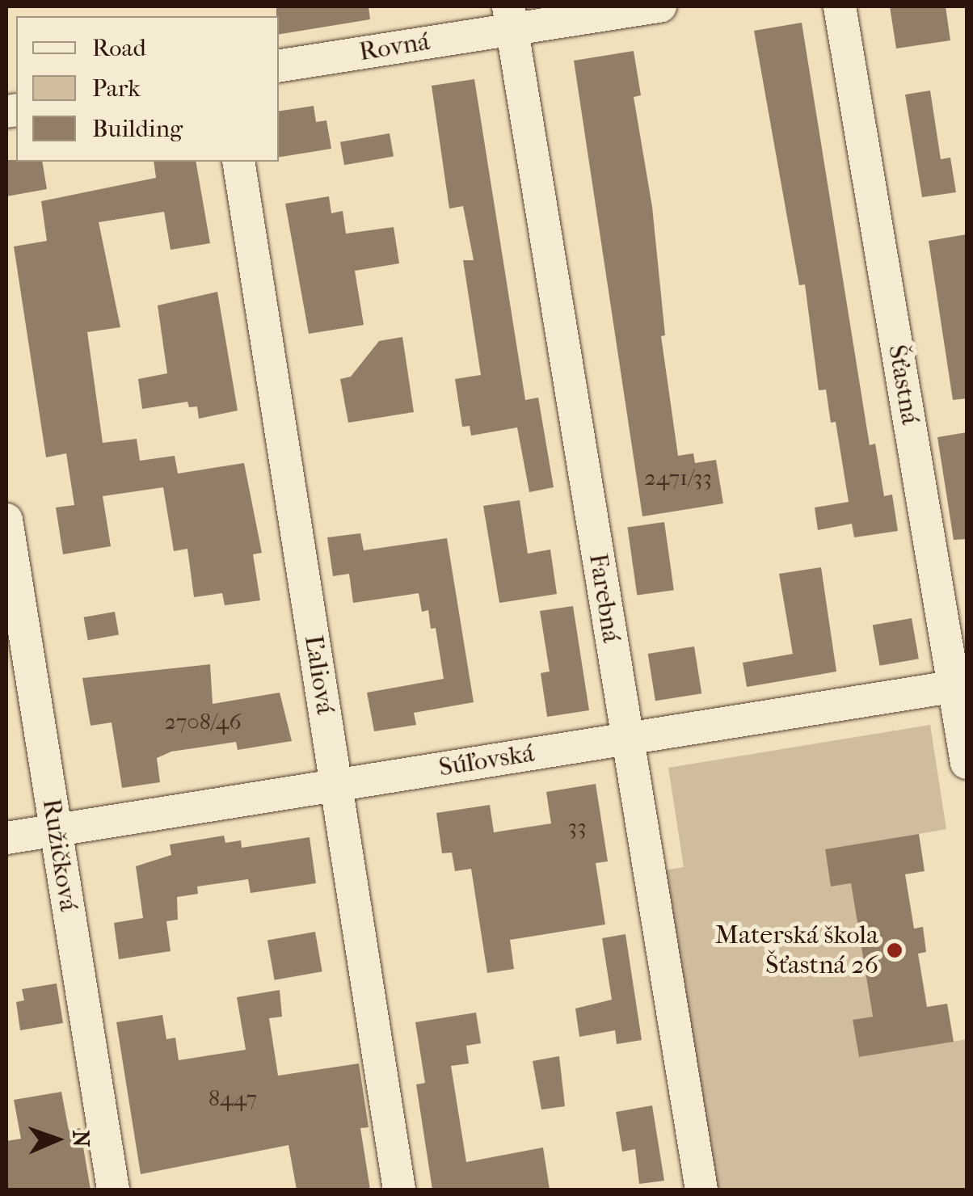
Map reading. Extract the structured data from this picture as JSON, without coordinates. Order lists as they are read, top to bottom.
{
  "streets": {
    "street": [
      "Rovná",
      "Šťastná",
      "Farebná",
      "Ľaliová",
      "Súľovská",
      "Ružičková"
    ]
  },
  "crossings": [
    ["Rovná", "Farebná"],
    ["Šťastná", "Súľovská"],
    ["Farebná", "Súľovská"],
    ["Ľaliová", "Súľovská"],
    ["Súľovská", "Ružičková"]
  ],
  "places": ["Materská škola Šťastná 26"],
  "house_numbers": [
    "2471/33",
    "2708/46",
    "33",
    "8447"
  ],
  "legend": ["Road", "Park", "Building"],
  "north": "right"
}
